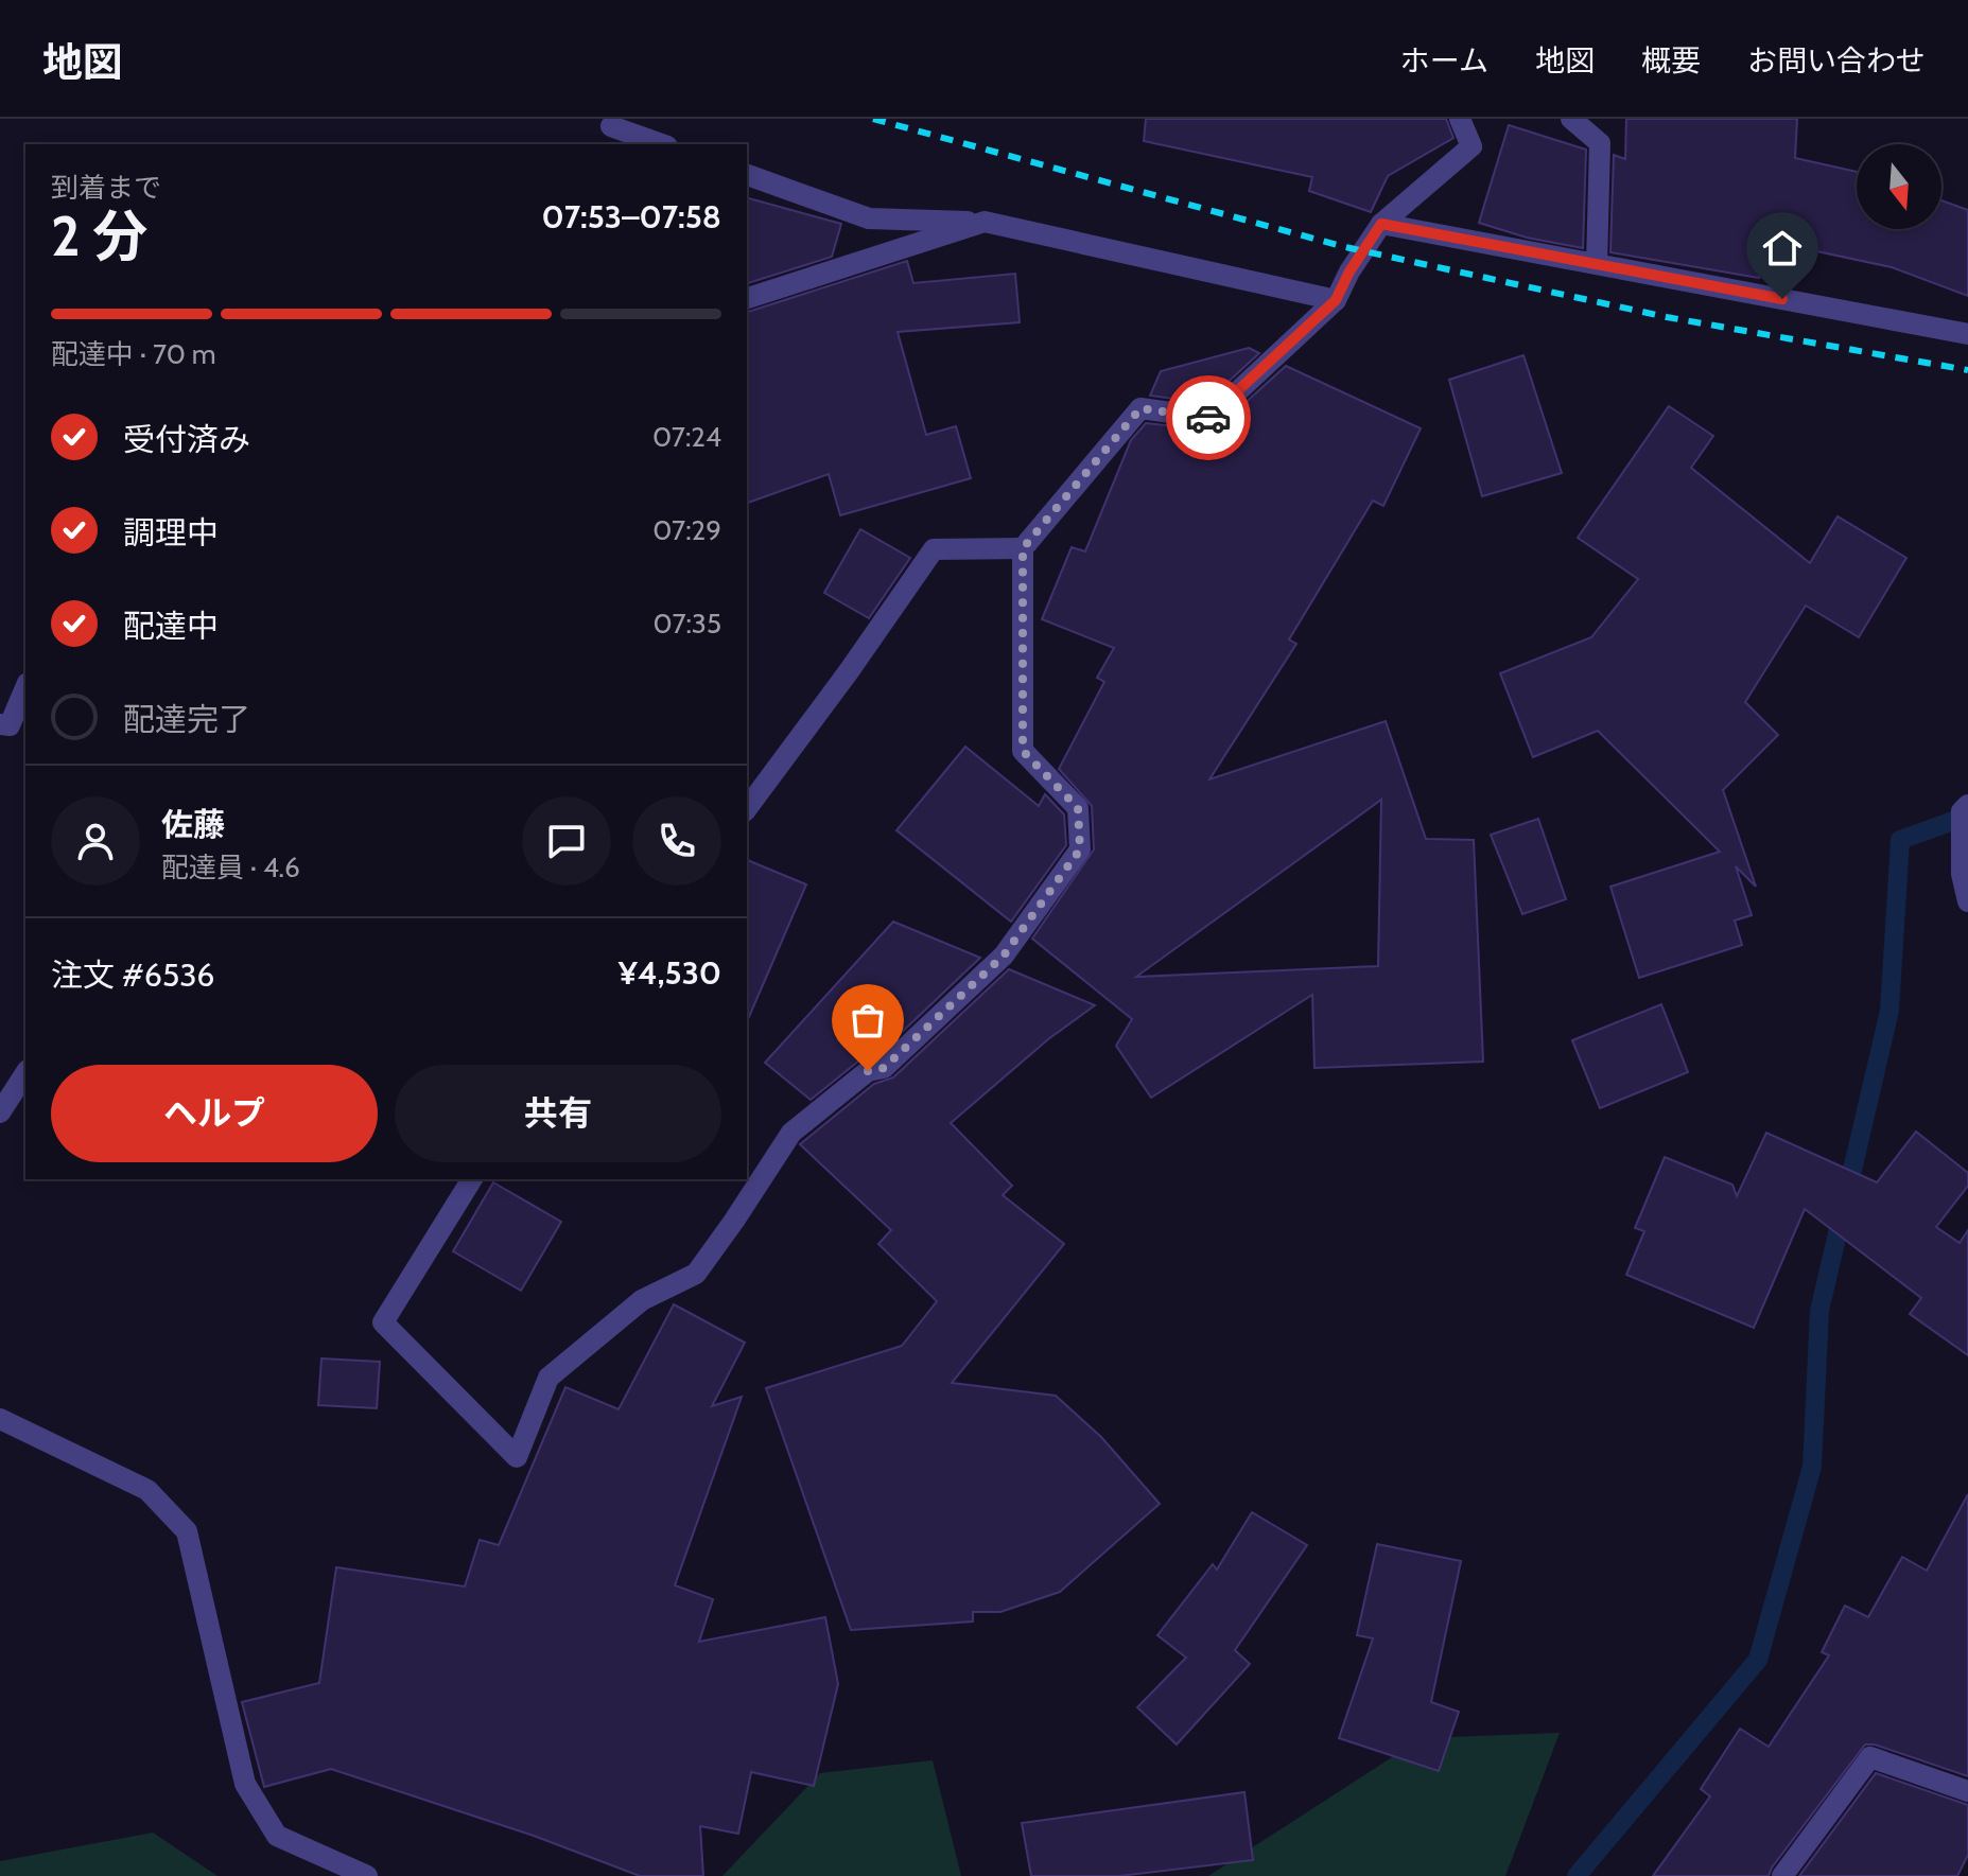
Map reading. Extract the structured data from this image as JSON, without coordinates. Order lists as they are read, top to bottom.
{
  "north": "bottom",
  "page": {
    "header": "地図",
    "nav": [
      "ホーム",
      "地図",
      "概要",
      "お問い合わせ"
    ],
    "heading": ["2 分", "到着まで", "07:53–07:58"],
    "panel": [
      "佐藤",
      "配達員 · 4.6",
      "注文 #6536",
      "¥4,530"
    ],
    "bar": "配達中 · 70 m",
    "list": [
      ["受付済み", "07:24"],
      ["調理中", "07:29"],
      ["配達中", "07:35"],
      "配達完了"
    ],
    "buttons": ["ヘルプ", "共有"]
  }
}
